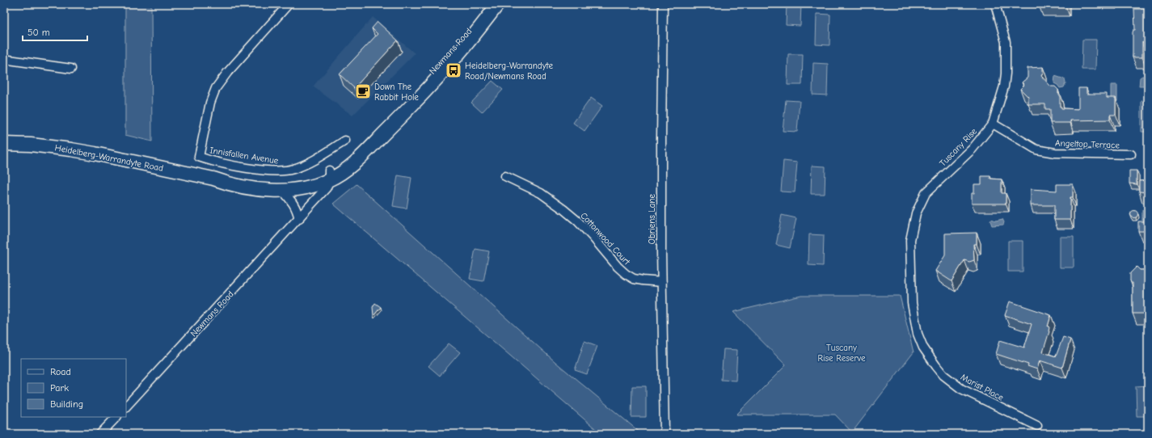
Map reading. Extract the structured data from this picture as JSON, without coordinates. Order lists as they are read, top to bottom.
{
  "streets": {
    "main road": ["Newmans Road", "Heidelberg-Warrandyte Road"],
    "street": [
      "Angeltop Terrace",
      "Tuscany Rise",
      "Innisfallen Avenue",
      "Obriens Lane",
      "Cottonwood Court",
      "Marist Place"
    ]
  },
  "crossings": [
    ["Newmans Road", "Heidelberg-Warrandyte Road"],
    ["Angeltop Terrace", "Tuscany Rise"],
    ["Tuscany Rise", "Marist Place"],
    ["Obriens Lane", "Cottonwood Court"]
  ],
  "parks": ["Tuscany Rise Reserve"],
  "places": {
    "bus stop": ["Heidelberg-Warrandyte Road/Newmans Road"],
    "cafe": ["Down The Rabbit Hole"]
  },
  "legend": ["Road", "Park", "Building"],
  "scale_bar": "50 m"
}
